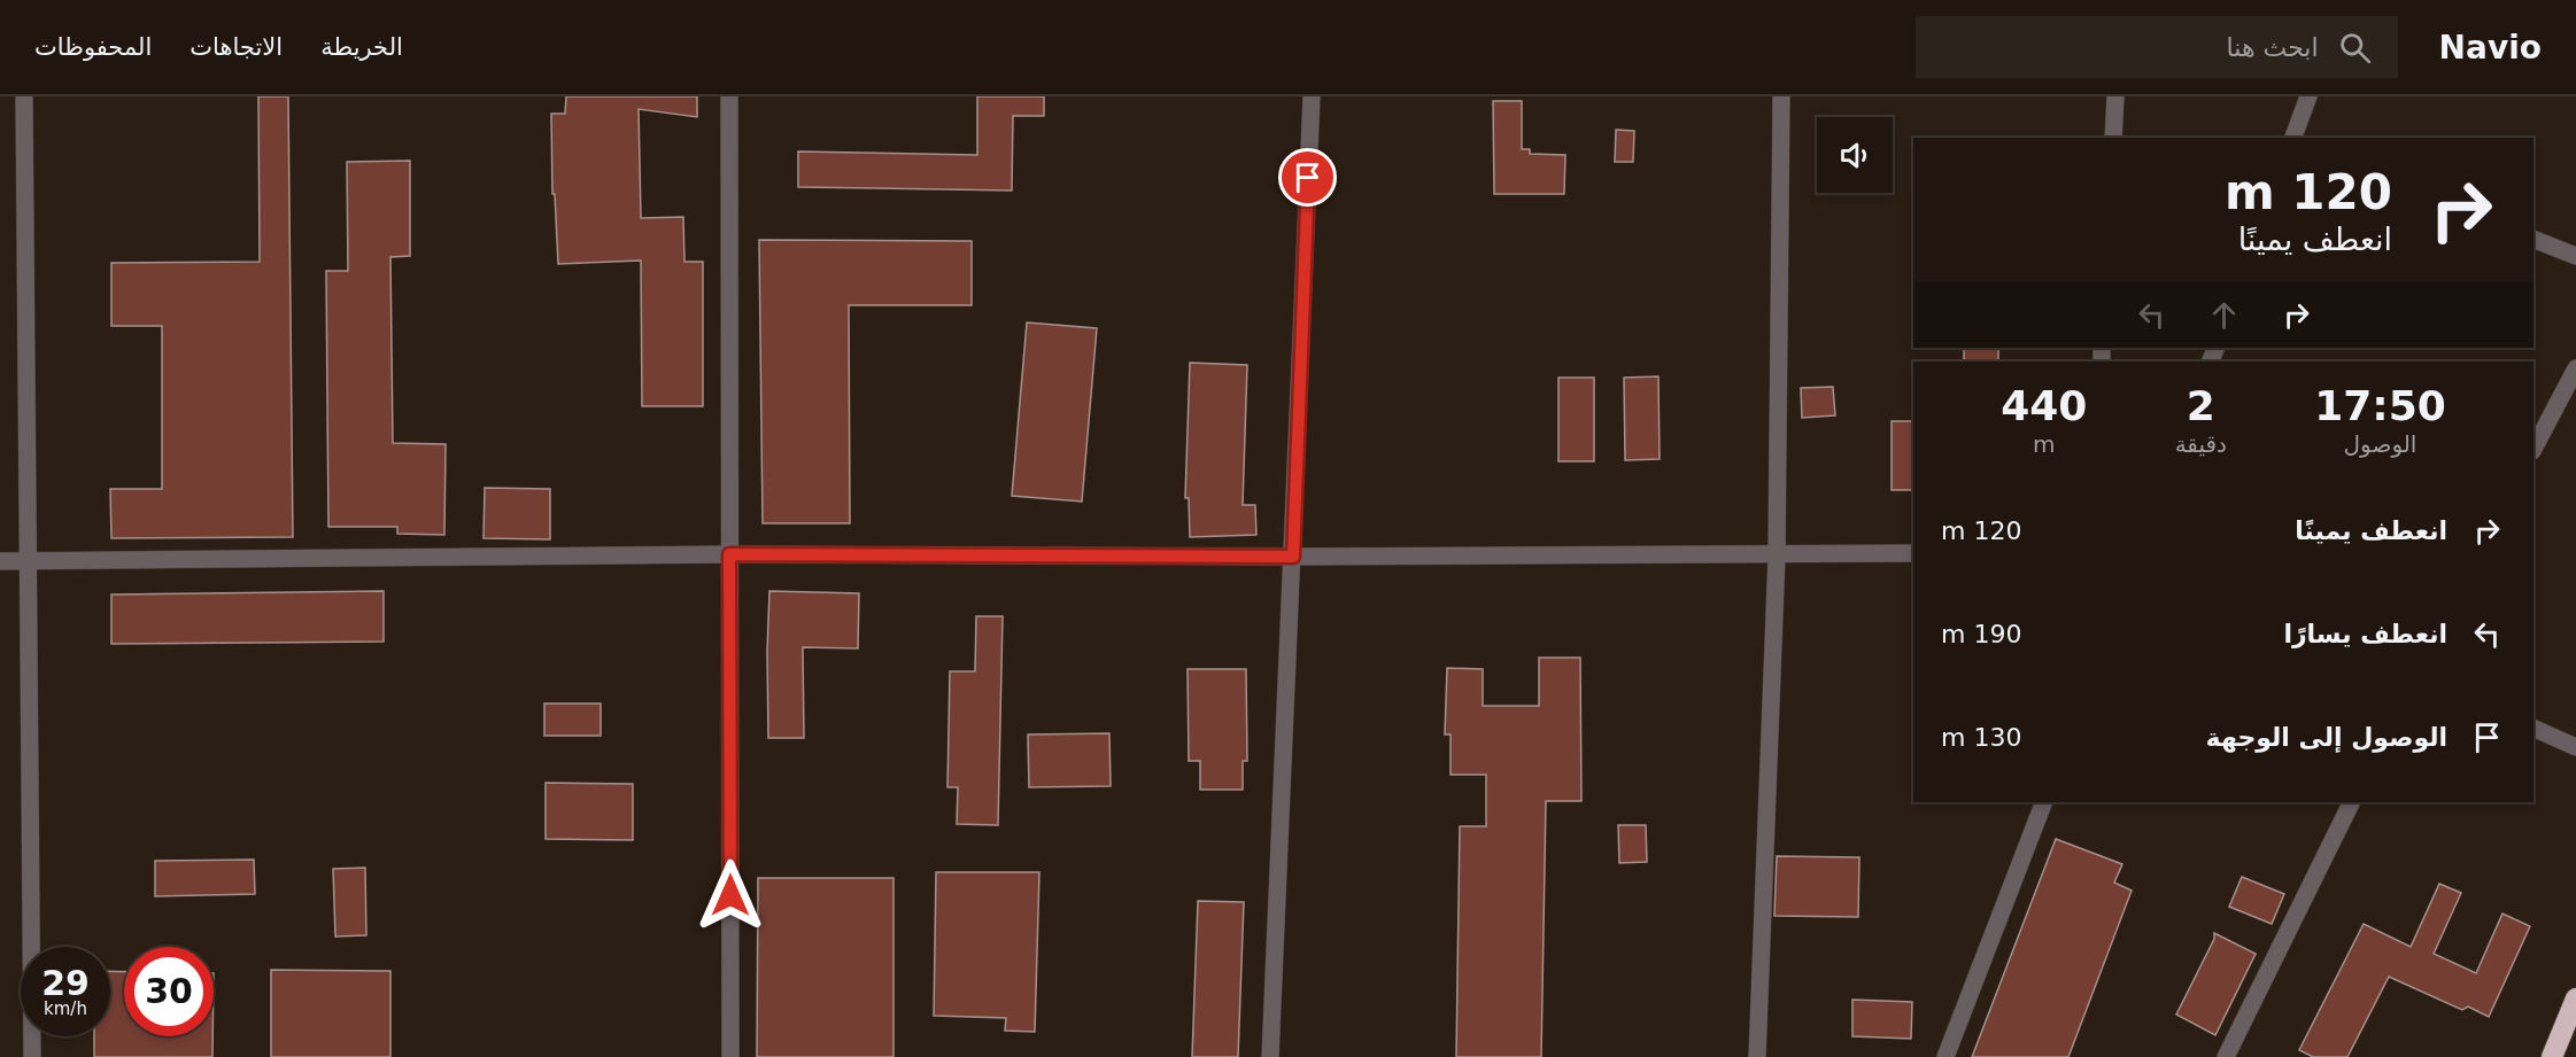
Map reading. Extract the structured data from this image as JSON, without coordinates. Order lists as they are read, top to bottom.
{
  "page": {
    "header": "Navio",
    "search": "ابحث هنا",
    "nav": ["الخريطة", "الاتجاهات", "المحفوظات"],
    "turn": ["120 m", "انعطف يمينًا"],
    "eta": [
      "17:50",
      "الوصول",
      "2",
      "دقيقة",
      "440",
      "m"
    ],
    "list": [
      {
        "name": "انعطف يمينًا",
        "value": "120 m"
      },
      {
        "name": "انعطف يسارًا",
        "value": "190 m"
      },
      {
        "name": "الوصول إلى الوجهة",
        "value": "130 m"
      }
    ],
    "speed": "29 km/h",
    "limit": "30"
  }
}
